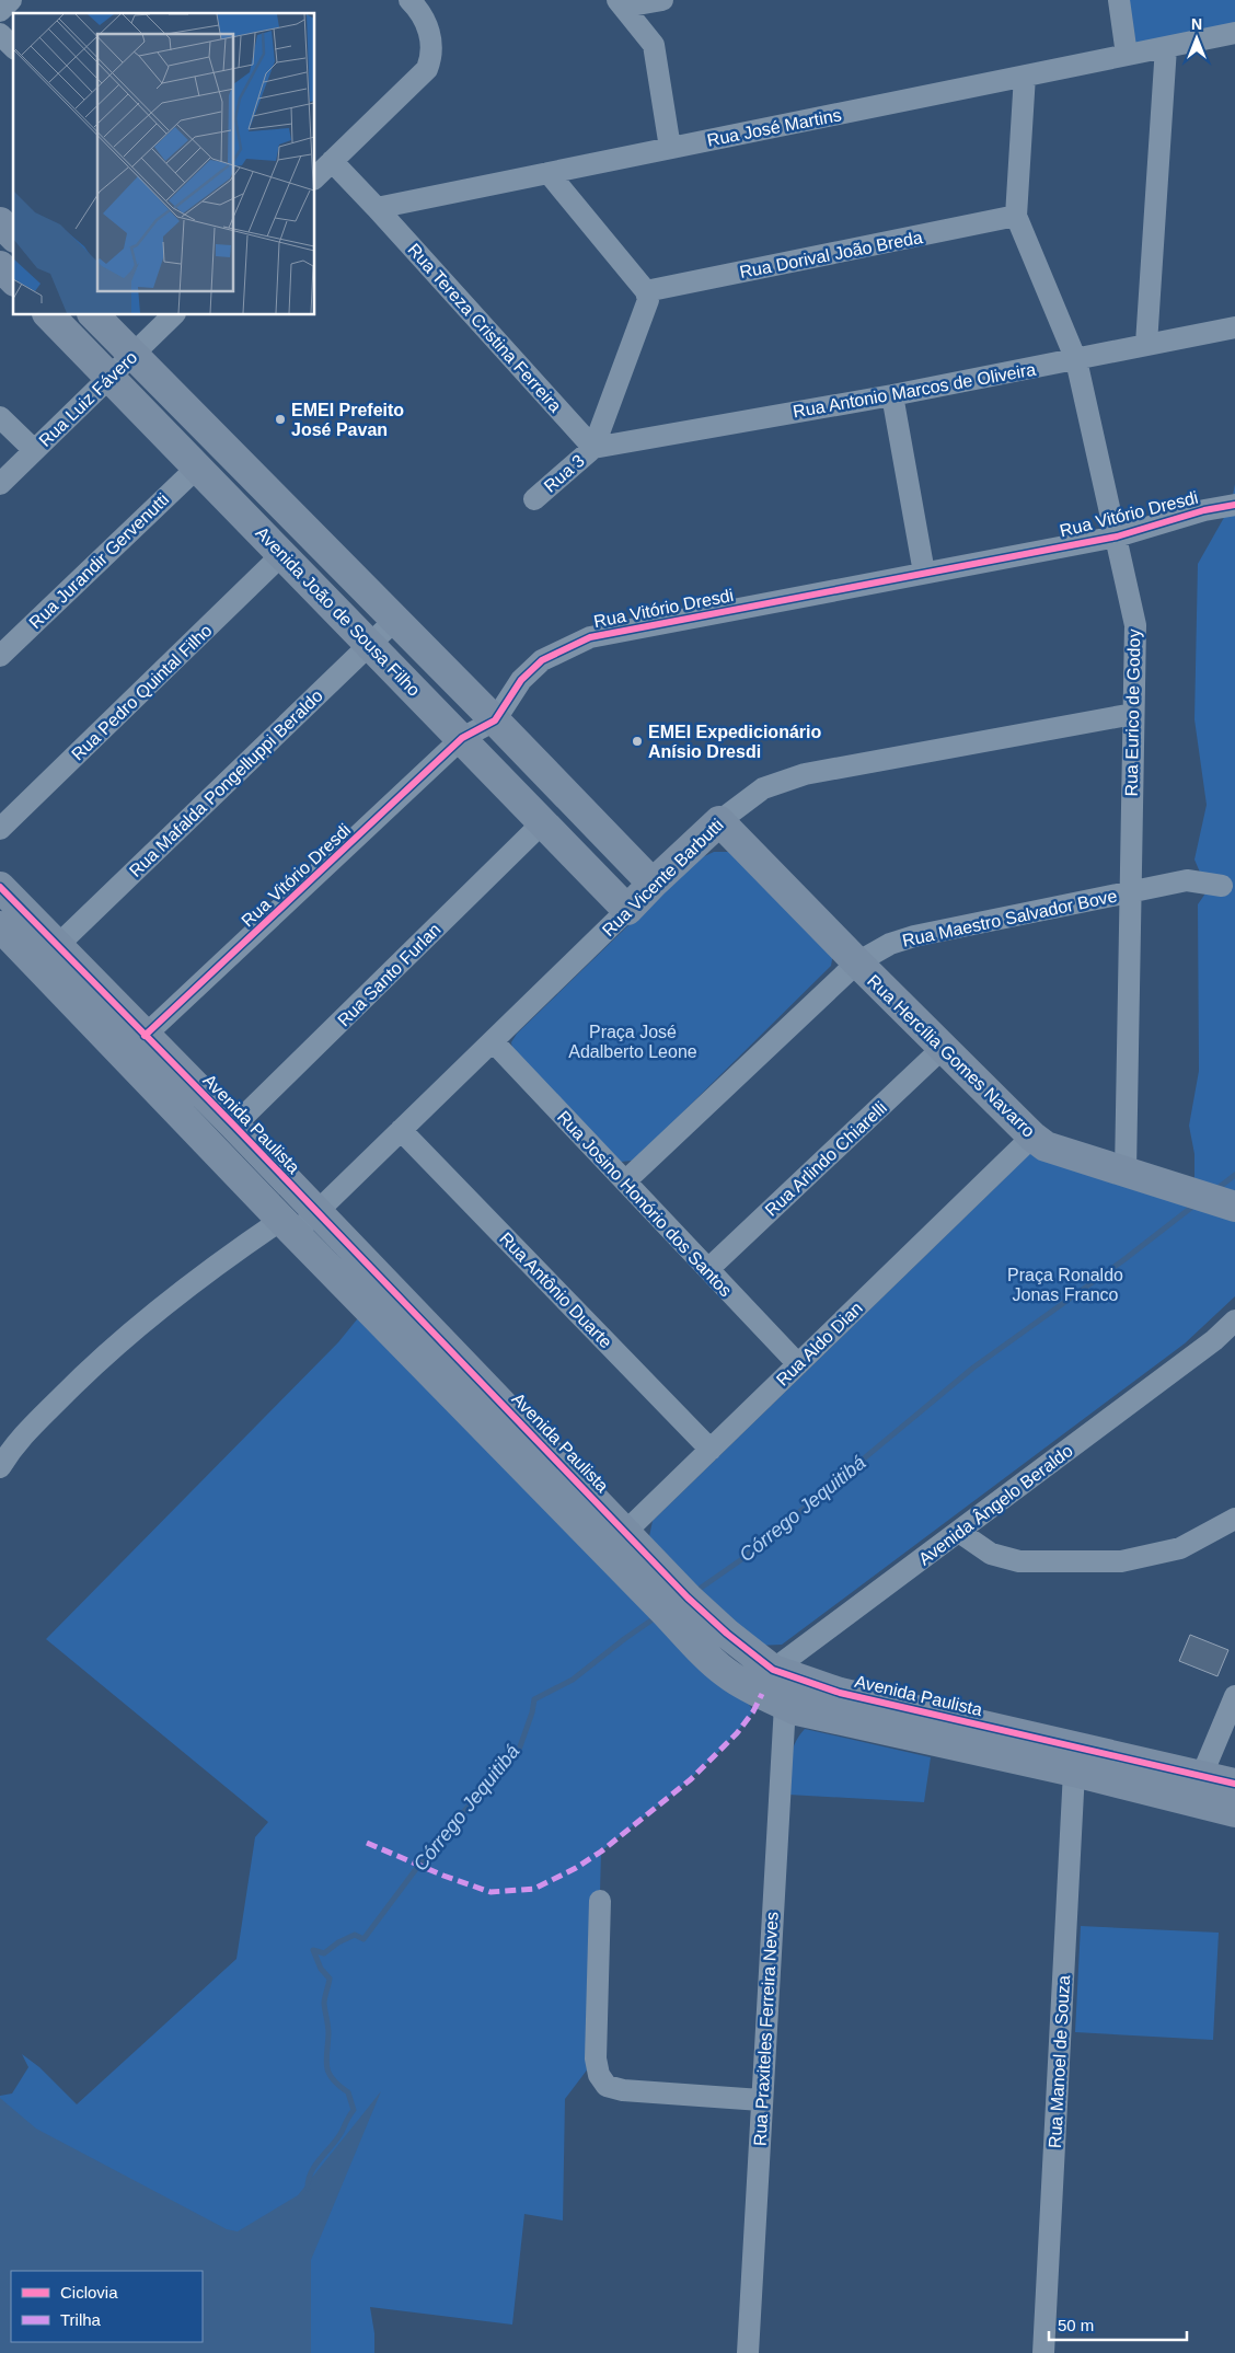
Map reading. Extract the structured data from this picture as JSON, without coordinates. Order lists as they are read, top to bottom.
{
  "streets": {
    "street": [
      "Rua José Martins",
      "Rua Dorival João Breda",
      "Rua Tereza Cristina Ferreira",
      "Rua Antonio Marcos de Oliveira",
      "Rua Luiz Fávero",
      "Rua 3",
      "Rua Vitório Dresdi",
      "Rua Jurandir Gervenutti",
      "Avenida João de Sousa Filho",
      "Rua Pedro Quintal Filho",
      "Rua Eurico de Godoy",
      "Rua Mafalda Pongelluppi Beraldo",
      "Rua Vicente Barbutti",
      "Rua Maestro Salvador Bove",
      "Rua Santo Furlan",
      "Rua Hercília Gomes Navarro",
      "Avenida Paulista",
      "Rua Arlindo Chiarelli",
      "Rua Josino Honório dos Santos",
      "Rua Antônio Duarte",
      "Rua Aldo Dian",
      "Avenida Ângelo Beraldo",
      "Rua Praxiteles Ferreira Neves",
      "Rua Manoel de Souza"
    ]
  },
  "crossings": [
    ["Rua José Martins", "Rua Tereza Cristina Ferreira"],
    ["Rua José Martins", "Rua Eurico de Godoy"],
    ["Rua Dorival João Breda", "Rua Eurico de Godoy"],
    ["Rua Tereza Cristina Ferreira", "Rua Antonio Marcos de Oliveira"],
    ["Rua Tereza Cristina Ferreira", "Rua 3"],
    ["Rua Antonio Marcos de Oliveira", "Rua 3"],
    ["Rua Antonio Marcos de Oliveira", "Rua Eurico de Godoy"],
    ["Rua Luiz Fávero", "Avenida João de Sousa Filho"],
    ["Rua Vitório Dresdi", "Avenida João de Sousa Filho"],
    ["Rua Vitório Dresdi", "Rua Eurico de Godoy"],
    ["Rua Vitório Dresdi", "Avenida Paulista"],
    ["Rua Jurandir Gervenutti", "Avenida João de Sousa Filho"],
    ["Avenida João de Sousa Filho", "Rua Pedro Quintal Filho"],
    ["Avenida João de Sousa Filho", "Rua Mafalda Pongelluppi Beraldo"],
    ["Avenida João de Sousa Filho", "Rua Vicente Barbutti"],
    ["Avenida João de Sousa Filho", "Rua Santo Furlan"],
    ["Rua Eurico de Godoy", "Rua Vicente Barbutti"],
    ["Rua Eurico de Godoy", "Rua Maestro Salvador Bove"],
    ["Rua Eurico de Godoy", "Rua Hercília Gomes Navarro"],
    ["Rua Mafalda Pongelluppi Beraldo", "Avenida Paulista"],
    ["Rua Vicente Barbutti", "Rua Hercília Gomes Navarro"],
    ["Rua Vicente Barbutti", "Avenida Paulista"],
    ["Rua Vicente Barbutti", "Rua Josino Honório dos Santos"],
    ["Rua Vicente Barbutti", "Rua Antônio Duarte"],
    ["Rua Maestro Salvador Bove", "Rua Hercília Gomes Navarro"],
    ["Rua Maestro Salvador Bove", "Rua Josino Honório dos Santos"],
    ["Rua Santo Furlan", "Avenida Paulista"],
    ["Rua Hercília Gomes Navarro", "Rua Arlindo Chiarelli"],
    ["Rua Hercília Gomes Navarro", "Rua Aldo Dian"],
    ["Avenida Paulista", "Rua Aldo Dian"],
    ["Avenida Paulista", "Avenida Ângelo Beraldo"],
    ["Avenida Paulista", "Rua Praxiteles Ferreira Neves"],
    ["Avenida Paulista", "Rua Manoel de Souza"],
    ["Rua Arlindo Chiarelli", "Rua Josino Honório dos Santos"],
    ["Rua Josino Honório dos Santos", "Rua Aldo Dian"],
    ["Rua Antônio Duarte", "Rua Aldo Dian"],
    ["Avenida Ângelo Beraldo", "Rua Praxiteles Ferreira Neves"]
  ],
  "water": ["Córrego Jequitibá"],
  "parks": ["Praça José Adalberto Leone", "Praça Ronaldo Jonas Franco"],
  "places": ["EMEI Prefeito José Pavan", "EMEI Expedicionário Anísio Dresdi"],
  "legend": ["Ciclovia", "Trilha"],
  "scale_bar": "50 m",
  "north": "top"
}
